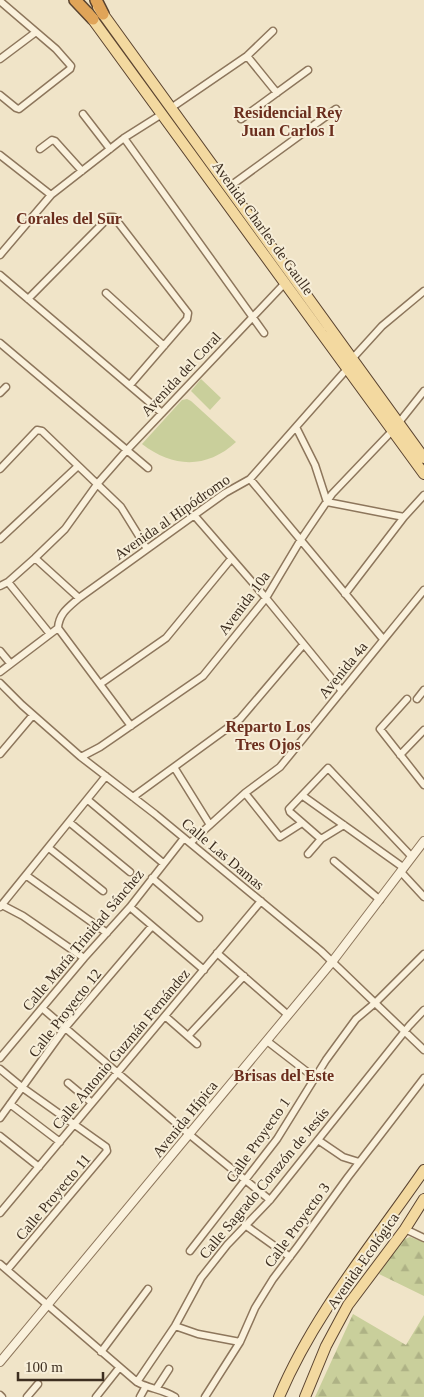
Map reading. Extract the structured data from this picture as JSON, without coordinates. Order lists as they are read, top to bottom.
{
  "streets": {
    "main road": ["Avenida Charles de Gaulle", "Avenida Ecológica"],
    "street": [
      "Avenida del Coral",
      "Avenida al Hipódromo",
      "Avenida 10a",
      "Avenida 4a",
      "Calle Las Damas",
      "Calle María Trinidad Sánchez",
      "Calle Proyecto 12",
      "Calle Antonio Guzmán Fernández",
      "Avenida Hípica",
      "Calle Proyecto 1",
      "Calle Sagrado Corazón de Jesús",
      "Calle Proyecto 11",
      "Calle Proyecto 3"
    ]
  },
  "crossings": [
    ["Avenida Charles de Gaulle", "Avenida del Coral"],
    ["Avenida Charles de Gaulle", "Avenida al Hipódromo"],
    ["Avenida Charles de Gaulle", "Avenida 10a"],
    ["Avenida 10a", "Calle Las Damas"],
    ["Avenida 4a", "Calle Las Damas"],
    ["Calle Las Damas", "Calle María Trinidad Sánchez"],
    ["Calle Las Damas", "Calle Antonio Guzmán Fernández"],
    ["Calle Las Damas", "Avenida Hípica"],
    ["Calle Las Damas", "Calle Proyecto 1"],
    ["Calle Las Damas", "Calle Sagrado Corazón de Jesús"],
    ["Calle Proyecto 12", "Calle Proyecto 11"],
    ["Calle Antonio Guzmán Fernández", "Calle Proyecto 11"]
  ],
  "districts": [
    "Residencial Rey Juan Carlos I",
    "Corales del Sur",
    "Reparto Los Tres Ojos",
    "Brisas del Este"
  ],
  "scale_bar": "100 m"
}
